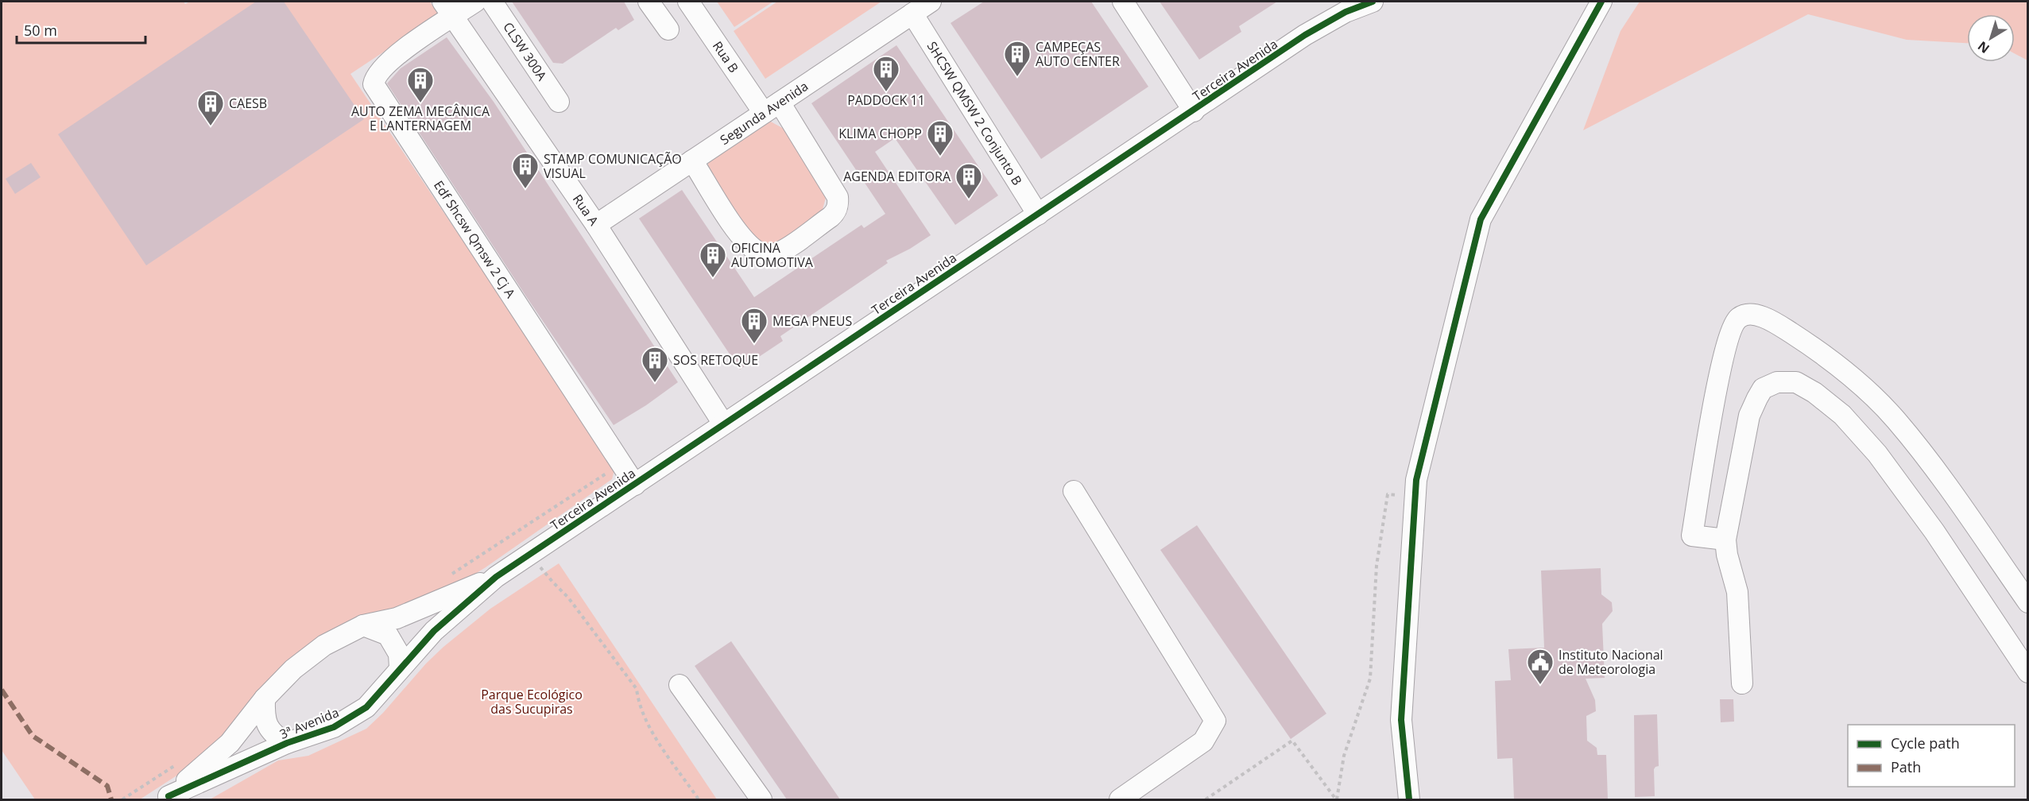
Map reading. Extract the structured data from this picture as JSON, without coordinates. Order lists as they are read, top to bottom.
{
  "streets": {
    "street": [
      "CLSW 300A",
      "Rua B",
      "Terceira Avenida",
      "Segunda Avenida",
      "SHCSW QMSW 2 Conjunto B",
      "Rua A",
      "Edf Shcsw Qmsw 2 Cj A",
      "3ª Avenida"
    ]
  },
  "crossings": [
    ["Rua B", "Segunda Avenida"],
    ["Terceira Avenida", "SHCSW QMSW 2 Conjunto B"],
    ["Terceira Avenida", "Rua A"],
    ["Terceira Avenida", "Edf Shcsw Qmsw 2 Cj A"],
    ["Terceira Avenida", "3ª Avenida"],
    ["Segunda Avenida", "SHCSW QMSW 2 Conjunto B"],
    ["Segunda Avenida", "Rua A"],
    ["Rua A", "Edf Shcsw Qmsw 2 Cj A"]
  ],
  "parks": ["Parque Ecológico das Sucupiras"],
  "places": {
    "building": [
      "CAMPEÇAS AUTO CENTER",
      "PADDOCK 11",
      "AUTO ZEMA MECÂNICA E LANTERNAGEM",
      "CAESB",
      "KLIMA CHOPP",
      "STAMP COMUNICAÇÃO VISUAL",
      "AGENDA EDITORA",
      "OFICINA AUTOMOTIVA",
      "MEGA PNEUS",
      "SOS RETOQUE"
    ],
    "public building": ["Instituto Nacional de Meteorologia"]
  },
  "legend": ["Cycle path", "Path"],
  "scale_bar": "50 m",
  "north": "bottom left"
}
